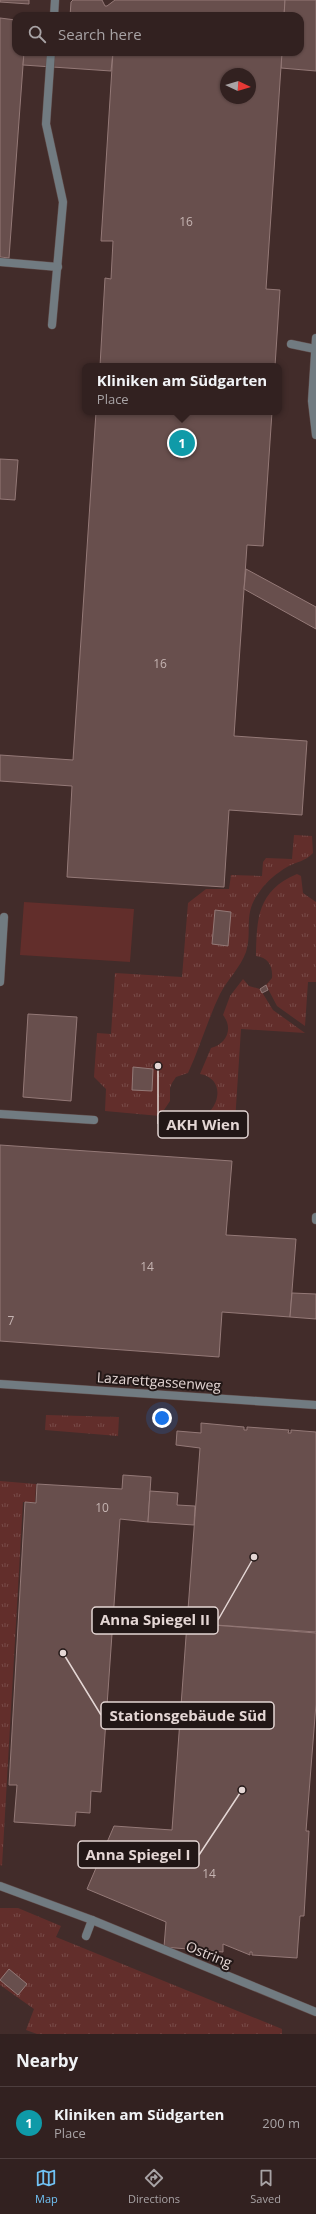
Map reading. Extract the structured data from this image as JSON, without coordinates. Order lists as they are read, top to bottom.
{
  "streets": {
    "lane": ["Lazarettgassenweg", "Ostring"]
  },
  "places": [
    "AKH Wien",
    "Anna Spiegel II",
    "Stationsgebäude Süd",
    "Anna Spiegel I"
  ],
  "house_numbers": [
    "16",
    "16",
    "14",
    "7",
    "10",
    "14"
  ],
  "north": "right",
  "page": {
    "search": "Search here",
    "popup": ["Kliniken am Südgarten", "Place"],
    "pins": "1",
    "heading": "Nearby",
    "list": [
      {
        "mark": "1",
        "name": "Kliniken am Südgarten",
        "note": "Place",
        "value": "200 m"
      }
    ],
    "nav": ["Map", "Directions", "Saved"]
  }
}
